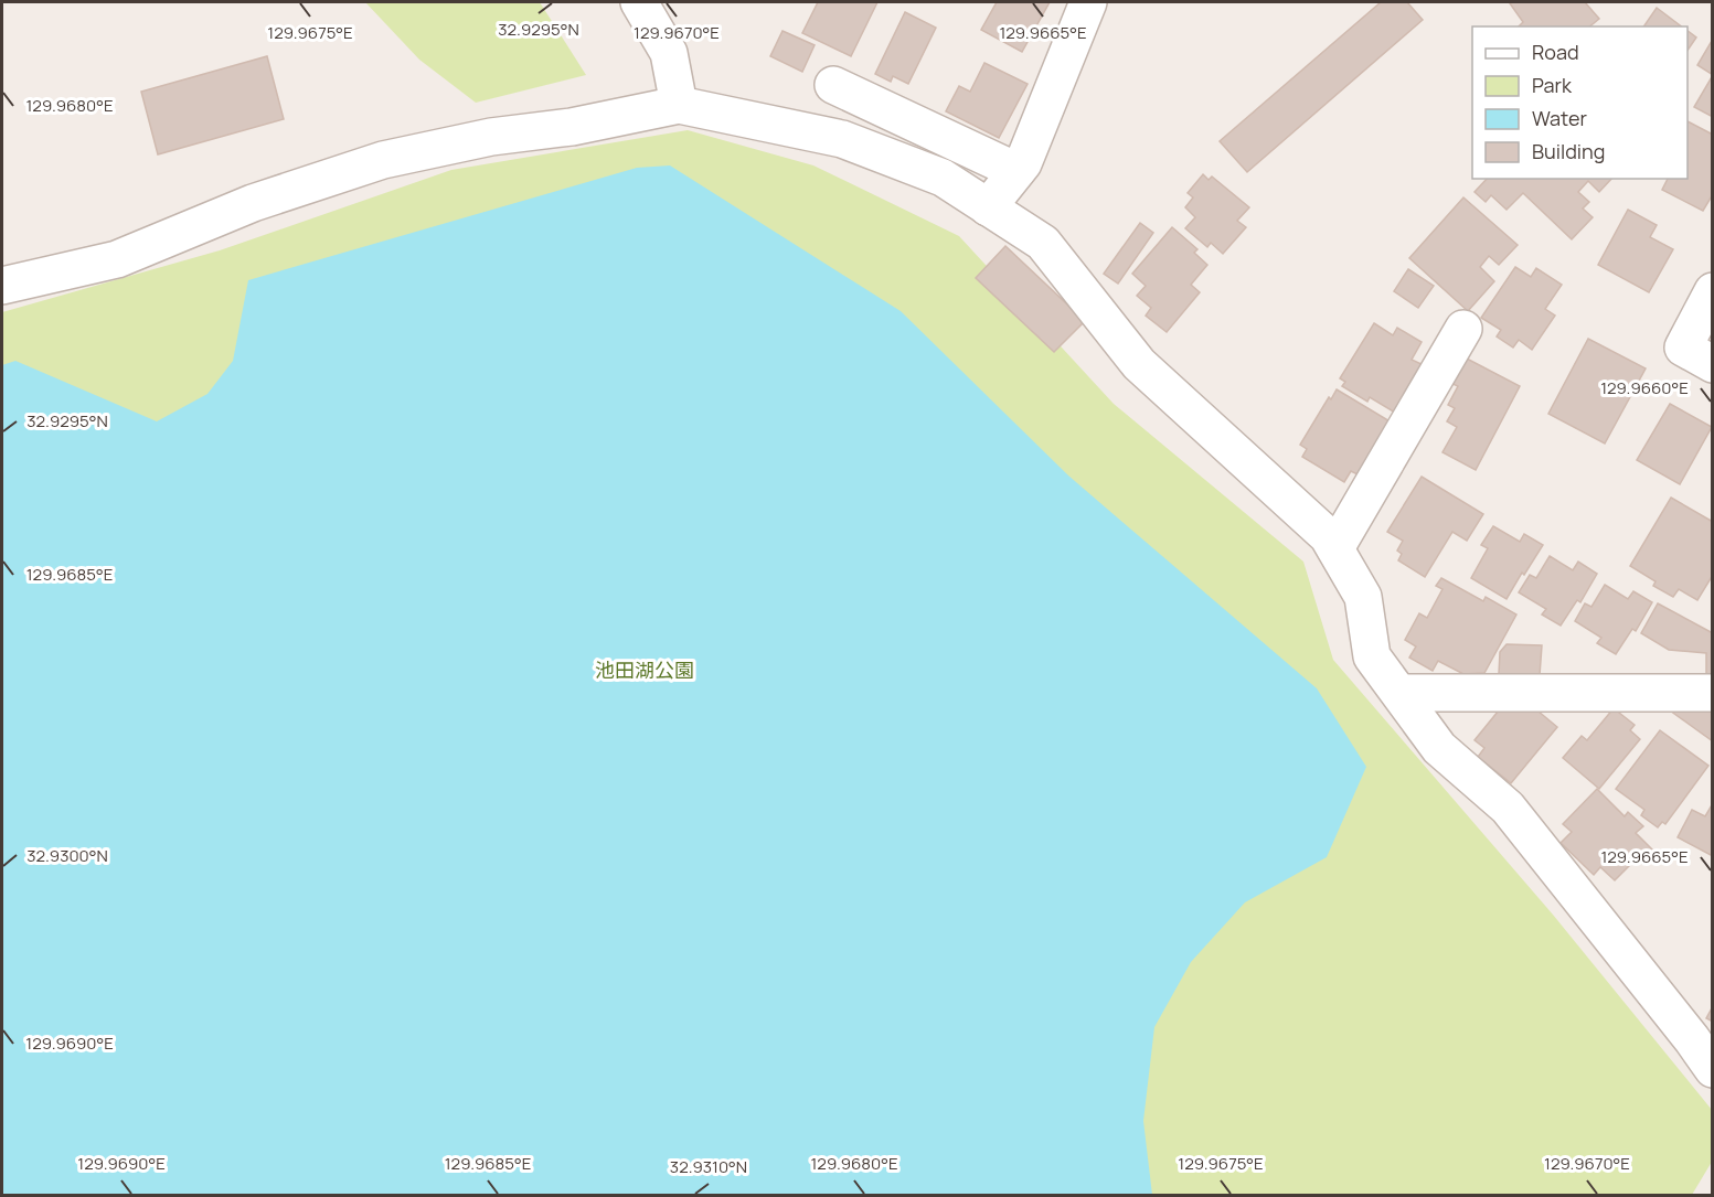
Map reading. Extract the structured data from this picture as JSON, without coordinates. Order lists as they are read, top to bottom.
{
  "parks": ["池田湖公園"],
  "legend": [
    "Road",
    "Park",
    "Water",
    "Building"
  ],
  "coordinates": [
    "32.9295°N",
    "129.9675°E",
    "129.9670°E",
    "129.9665°E",
    "129.9680°E",
    "129.9660°E",
    "129.9685°E",
    "32.9300°N",
    "129.9690°E",
    "32.9310°N"
  ]
}
